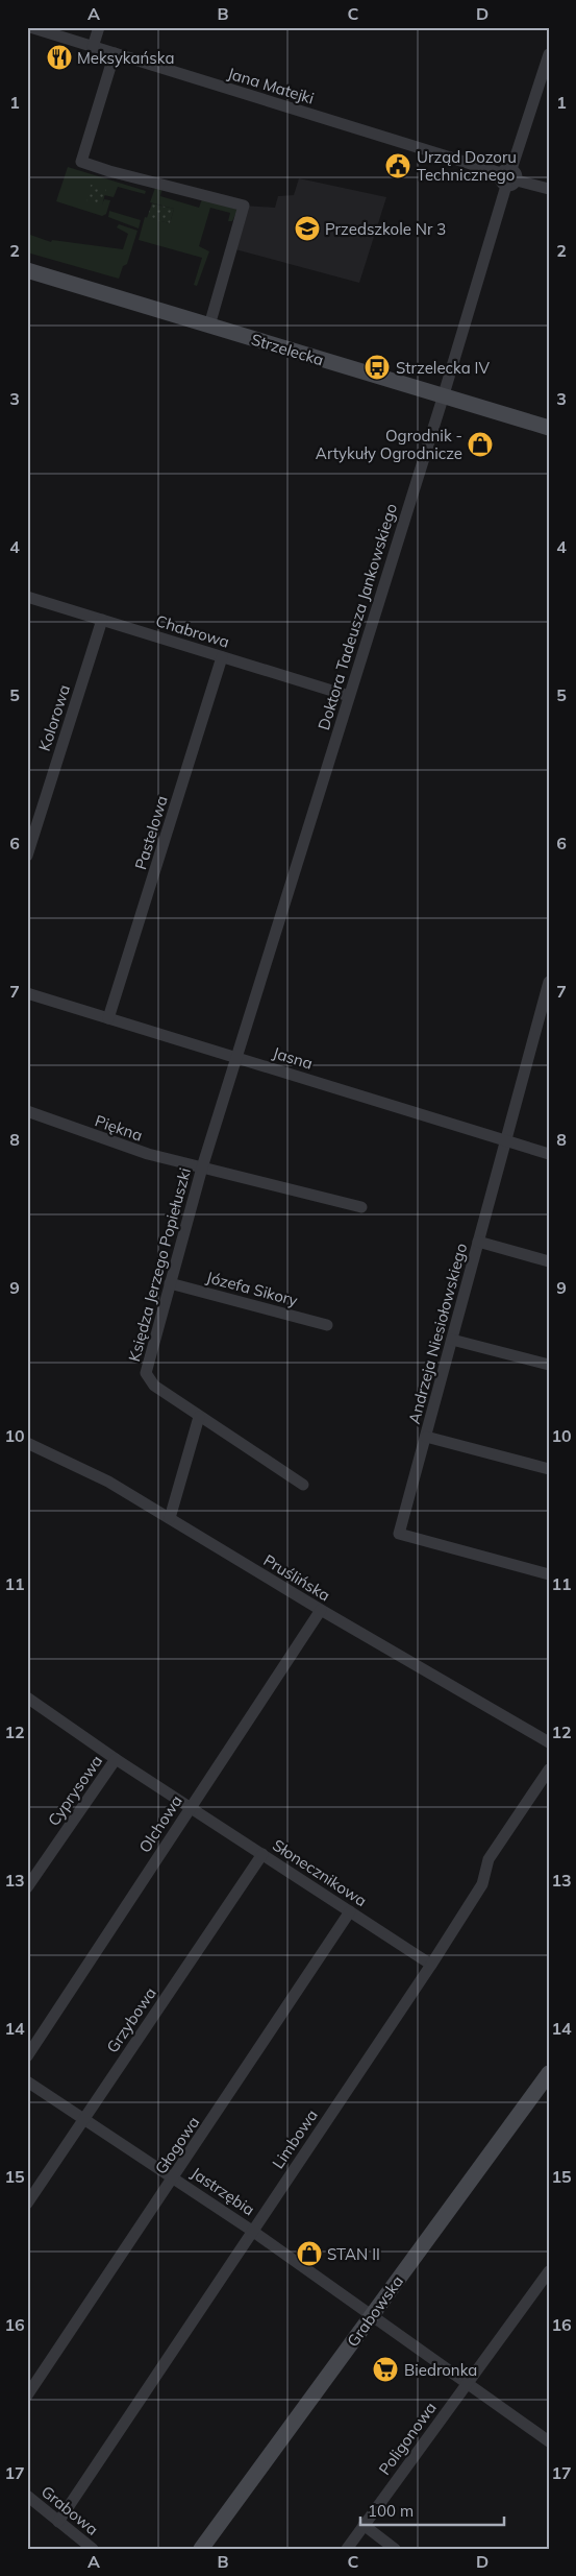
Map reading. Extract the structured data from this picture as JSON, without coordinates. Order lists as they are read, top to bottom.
{
  "streets": {
    "street": [
      "Jana Matejki",
      "Strzelecka",
      "Doktora Tadeusza Jankowskiego",
      "Chabrowa",
      "Kolorowa",
      "Pastelowa",
      "Jasna",
      "Piękna",
      "Księdza Jerzego Popiełuszki",
      "Józefa Sikory",
      "Andrzeja Niesiołowskiego",
      "Pruślińska",
      "Cyprysowa",
      "Olchowa",
      "Słonecznikowa",
      "Grzybowa",
      "Limbowa",
      "Głogowa",
      "Jastrzębia",
      "Grabowska",
      "Poligonowa",
      "Grabowa"
    ]
  },
  "crossings": [
    ["Jana Matejki", "Doktora Tadeusza Jankowskiego"],
    ["Strzelecka", "Doktora Tadeusza Jankowskiego"],
    ["Doktora Tadeusza Jankowskiego", "Chabrowa"],
    ["Doktora Tadeusza Jankowskiego", "Jasna"],
    ["Doktora Tadeusza Jankowskiego", "Księdza Jerzego Popiełuszki"],
    ["Chabrowa", "Kolorowa"],
    ["Chabrowa", "Pastelowa"],
    ["Pastelowa", "Jasna"],
    ["Jasna", "Księdza Jerzego Popiełuszki"],
    ["Jasna", "Andrzeja Niesiołowskiego"],
    ["Piękna", "Księdza Jerzego Popiełuszki"],
    ["Księdza Jerzego Popiełuszki", "Józefa Sikory"],
    ["Pruślińska", "Olchowa"],
    ["Cyprysowa", "Olchowa"],
    ["Cyprysowa", "Słonecznikowa"],
    ["Olchowa", "Słonecznikowa"],
    ["Słonecznikowa", "Grzybowa"],
    ["Słonecznikowa", "Limbowa"],
    ["Słonecznikowa", "Głogowa"],
    ["Grzybowa", "Jastrzębia"],
    ["Limbowa", "Jastrzębia"],
    ["Limbowa", "Grabowa"],
    ["Głogowa", "Jastrzębia"],
    ["Jastrzębia", "Grabowska"],
    ["Jastrzębia", "Poligonowa"]
  ],
  "places": {
    "restaurant": ["Meksykańska"],
    "public building": ["Urząd Dozoru Technicznego"],
    "school or university": ["Przedszkole Nr 3"],
    "bus stop": ["Strzelecka IV"],
    "shop": ["Ogrodnik - Artykuły Ogrodnicze", "STAN II"],
    "supermarket": ["Biedronka"]
  },
  "scale_bar": "100 m",
  "grid": {
    "columns": [
      "A",
      "B",
      "C",
      "D"
    ],
    "rows": [
      "1",
      "2",
      "3",
      "4",
      "5",
      "6",
      "7",
      "8",
      "9",
      "10",
      "11",
      "12",
      "13",
      "14",
      "15",
      "16",
      "17"
    ]
  }
}
